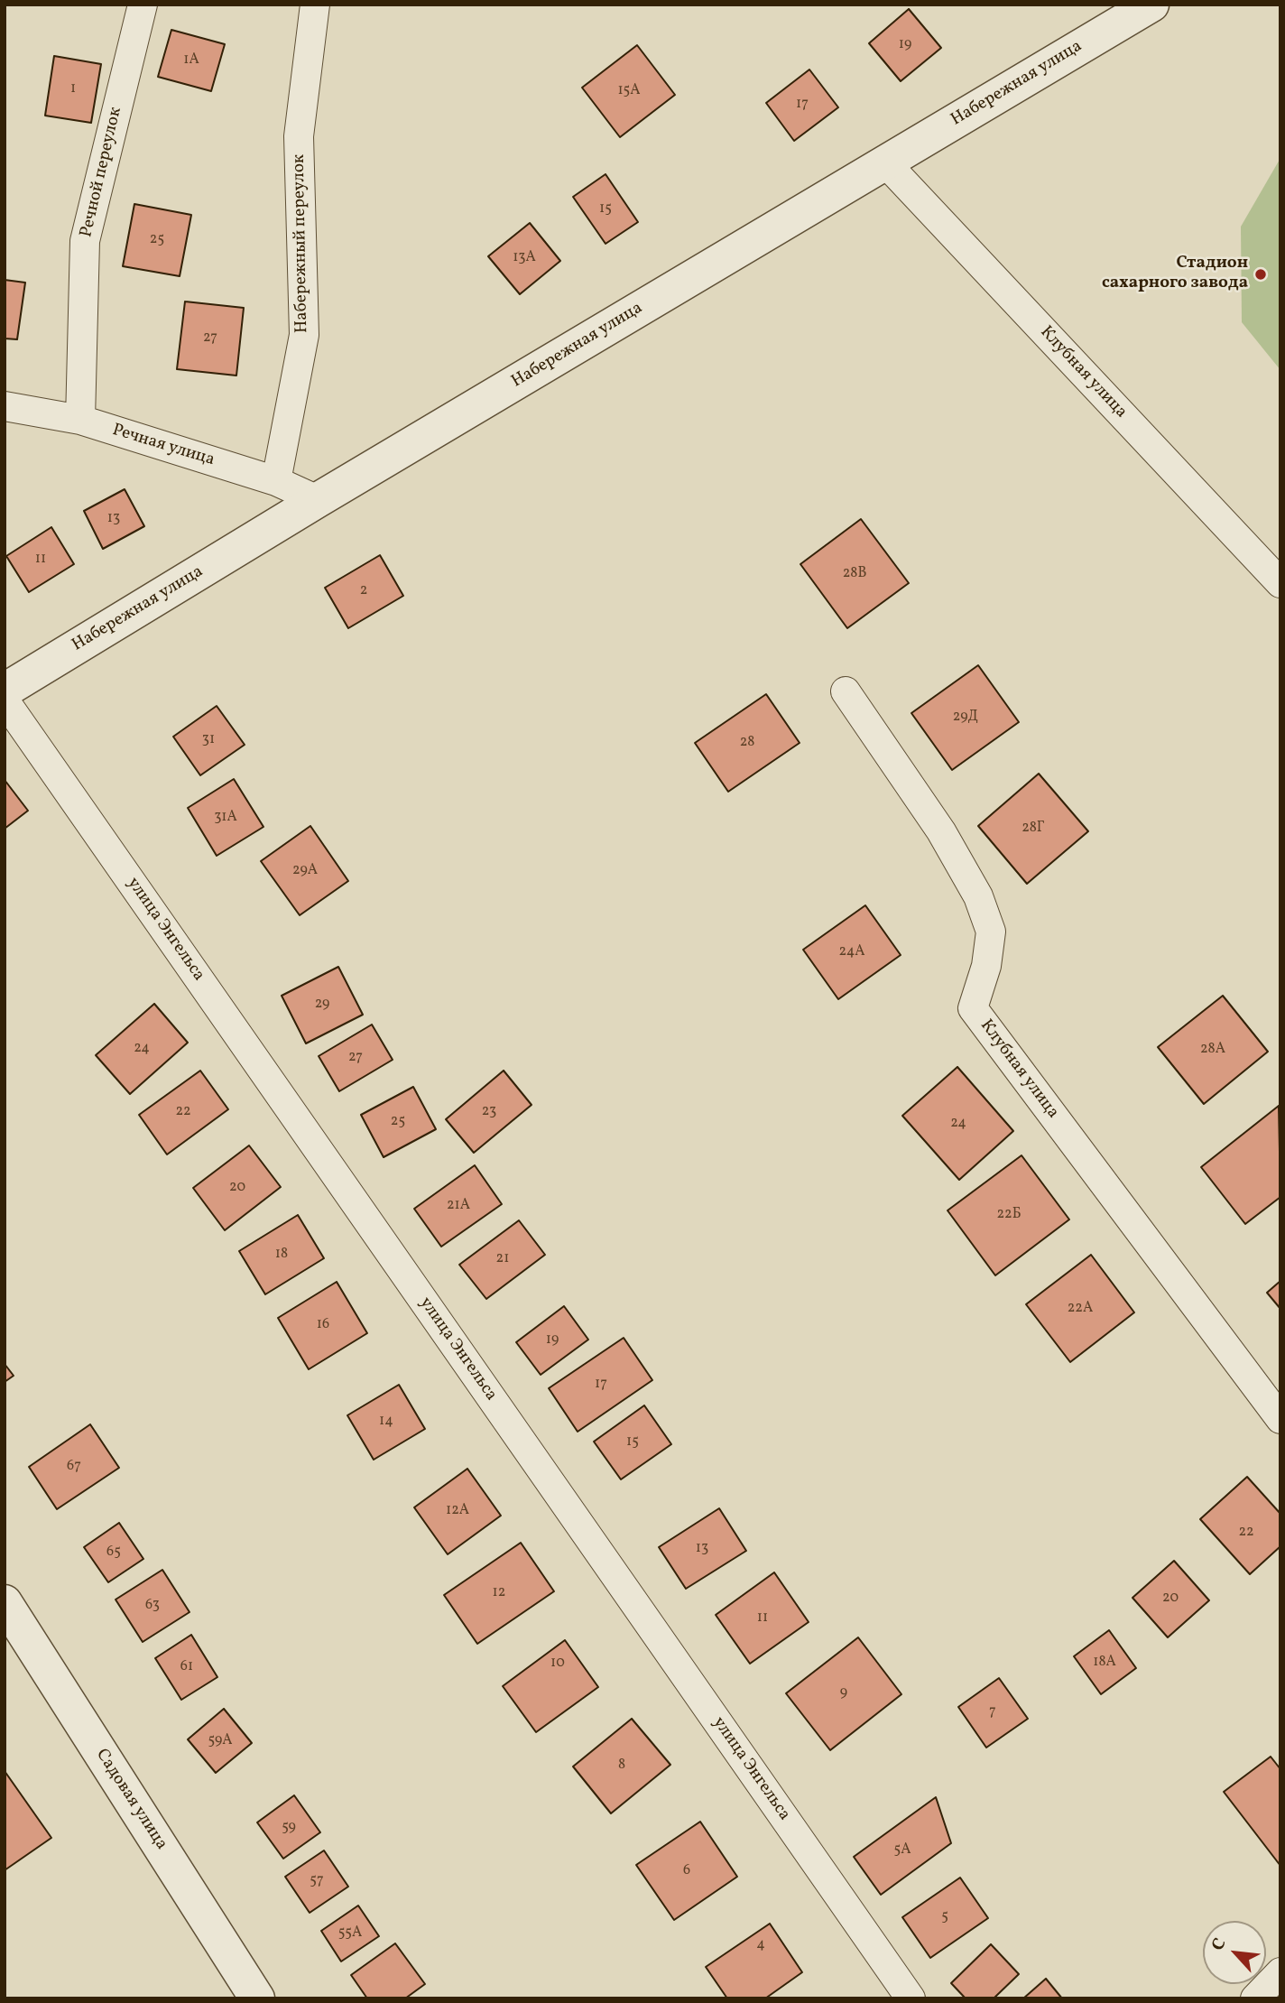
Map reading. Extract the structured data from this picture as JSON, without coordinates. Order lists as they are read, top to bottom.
{
  "streets": {
    "street": [
      "Набережная улица",
      "Речной переулок",
      "Набережный переулок",
      "Клубная улица",
      "Речная улица",
      "улица Энгельса",
      "Садовая улица"
    ]
  },
  "crossings": [
    ["Набережная улица", "Клубная улица"],
    ["Набережная улица", "Речная улица"],
    ["Речной переулок", "Речная улица"],
    ["Набережный переулок", "Речная улица"]
  ],
  "places": ["Стадион сахарного завода"],
  "house_numbers": [
    "19",
    "1А",
    "1",
    "15А",
    "17",
    "15",
    "25",
    "13А",
    "27",
    "13",
    "11",
    "28В",
    "2",
    "29Д",
    "31",
    "28",
    "31А",
    "28Г",
    "29А",
    "24А",
    "29",
    "24",
    "28А",
    "27",
    "22",
    "23",
    "25",
    "24",
    "20",
    "21А",
    "22Б",
    "18",
    "21",
    "22А",
    "16",
    "19",
    "17",
    "14",
    "15",
    "67",
    "12А",
    "22",
    "13",
    "65",
    "12",
    "20",
    "63",
    "11",
    "18А",
    "10",
    "61",
    "9",
    "7",
    "59А",
    "8",
    "59",
    "5А",
    "6",
    "57",
    "5",
    "55А",
    "4"
  ],
  "north": "top left"
}
